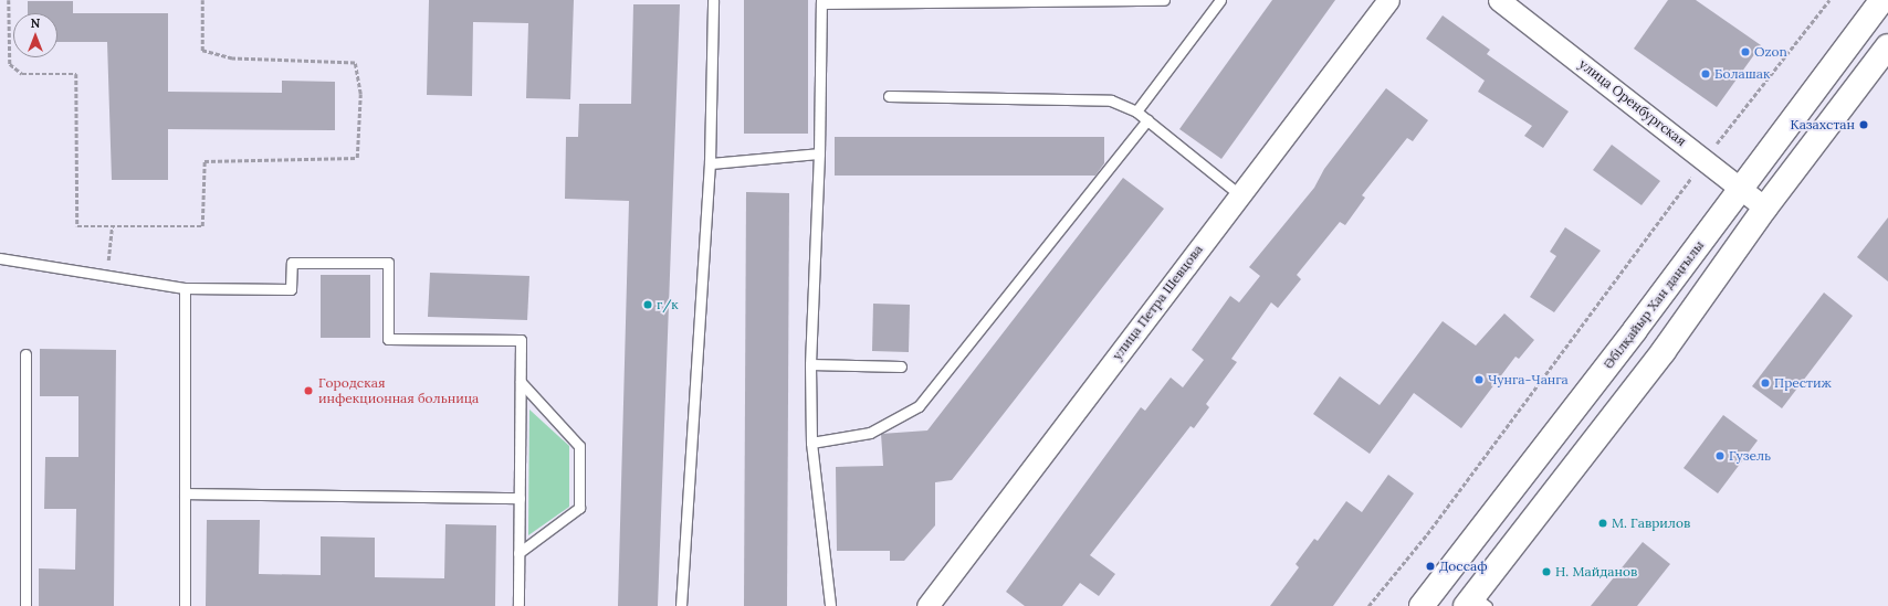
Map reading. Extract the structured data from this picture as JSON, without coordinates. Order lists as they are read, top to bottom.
{
  "streets": {
    "main road": ["Әбілқайыр Хан даңғылы"],
    "street": ["улица Оренбургская", "улица Петра Шевцова"]
  },
  "crossings": [
    ["улица Оренбургская", "Әбілқайыр Хан даңғылы"]
  ],
  "places": [
    "Ozon",
    "Болашак",
    "Казахстан",
    "г/к",
    "Чунга-Чанга",
    "Престиж",
    "Городская инфекционная больница",
    "Гузель",
    "М. Гаврилов",
    "Доссаф",
    "Н. Майданов"
  ],
  "north": "top"
}
